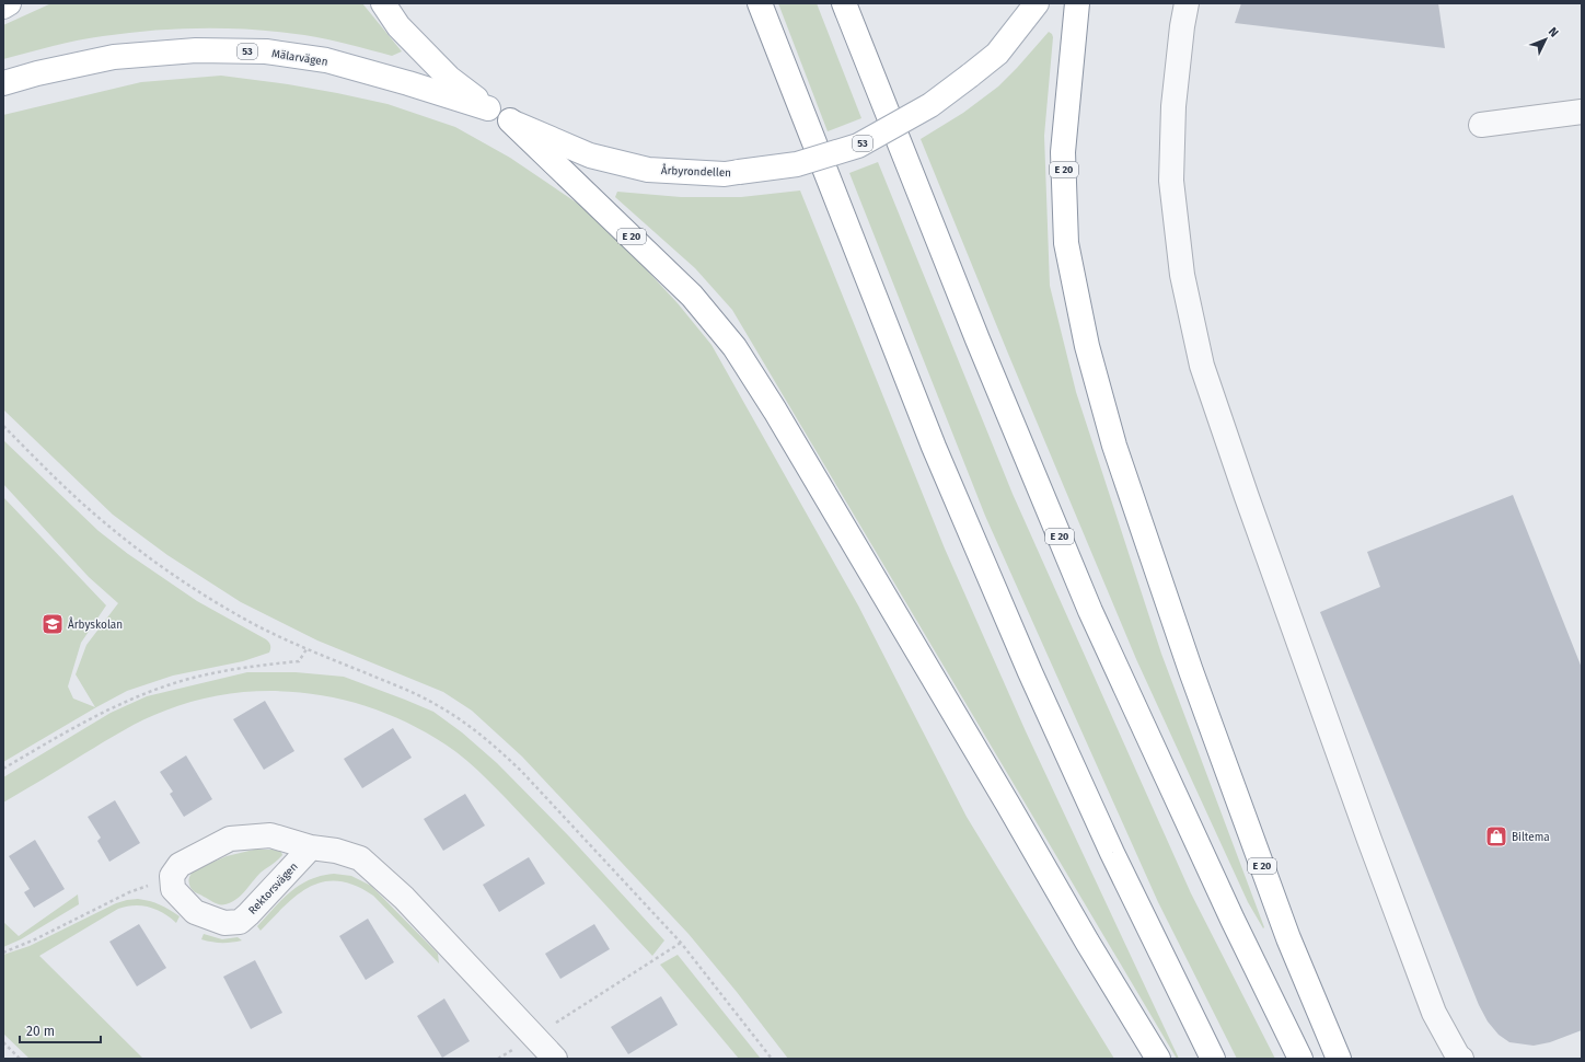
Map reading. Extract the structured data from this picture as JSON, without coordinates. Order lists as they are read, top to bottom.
{
  "streets": {
    "main road": [
      "53",
      "Mälarvägen",
      "E 20",
      "Årbyrondellen"
    ],
    "street": ["Rektorsvägen"]
  },
  "crossings": [
    ["Mälarvägen", "Årbyrondellen"],
    ["E 20", "Årbyrondellen"]
  ],
  "places": {
    "school or university": ["Årbyskolan"],
    "shop": ["Biltema"]
  },
  "scale_bar": "20 m",
  "north": "top right"
}
